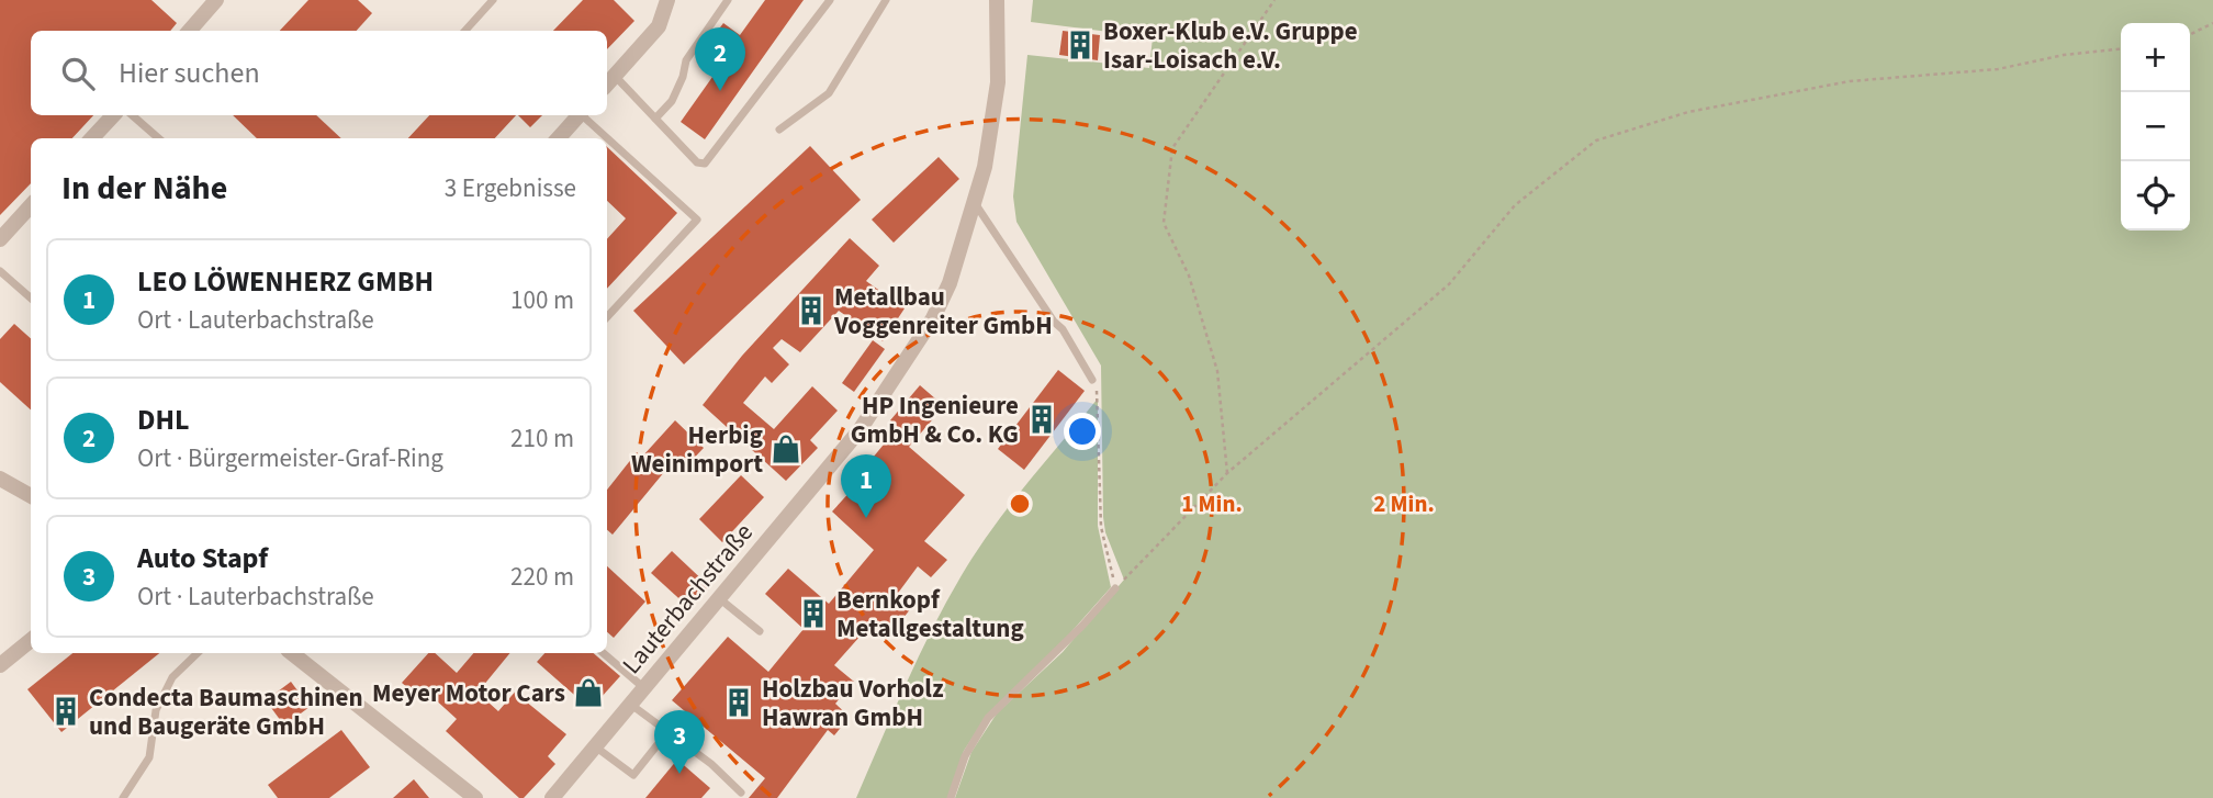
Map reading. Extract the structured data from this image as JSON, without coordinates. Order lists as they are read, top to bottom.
{
  "streets": {
    "street": ["Lauterbachstraße"]
  },
  "places": {
    "building": [
      "Boxer-Klub e.V. Gruppe Isar-Loisach e.V.",
      "Metallbau Voggenreiter GmbH",
      "HP Ingenieure GmbH & Co. KG",
      "Bernkopf Metallgestaltung",
      "Holzbau Vorholz Hawran GmbH",
      "Condecta Baumaschinen und Baugeräte GmbH"
    ],
    "shop": ["Herbig Weinimport", "Meyer Motor Cars"]
  },
  "page": {
    "map_buttons": ["+", "−"],
    "pins": ["2", "1", "3"],
    "search": "Hier suchen",
    "heading": ["In der Nähe", "3 Ergebnisse"],
    "list": [
      {
        "mark": "1",
        "name": "LEO LÖWENHERZ GMBH",
        "note": "Ort · Lauterbachstraße",
        "value": "100 m"
      },
      {
        "mark": "2",
        "name": "DHL",
        "note": "Ort · Bürgermeister-Graf-Ring",
        "value": "210 m"
      },
      {
        "mark": "3",
        "name": "Auto Stapf",
        "note": "Ort · Lauterbachstraße",
        "value": "220 m"
      }
    ]
  },
  "rings": ["1 Min.", "2 Min."]
}
